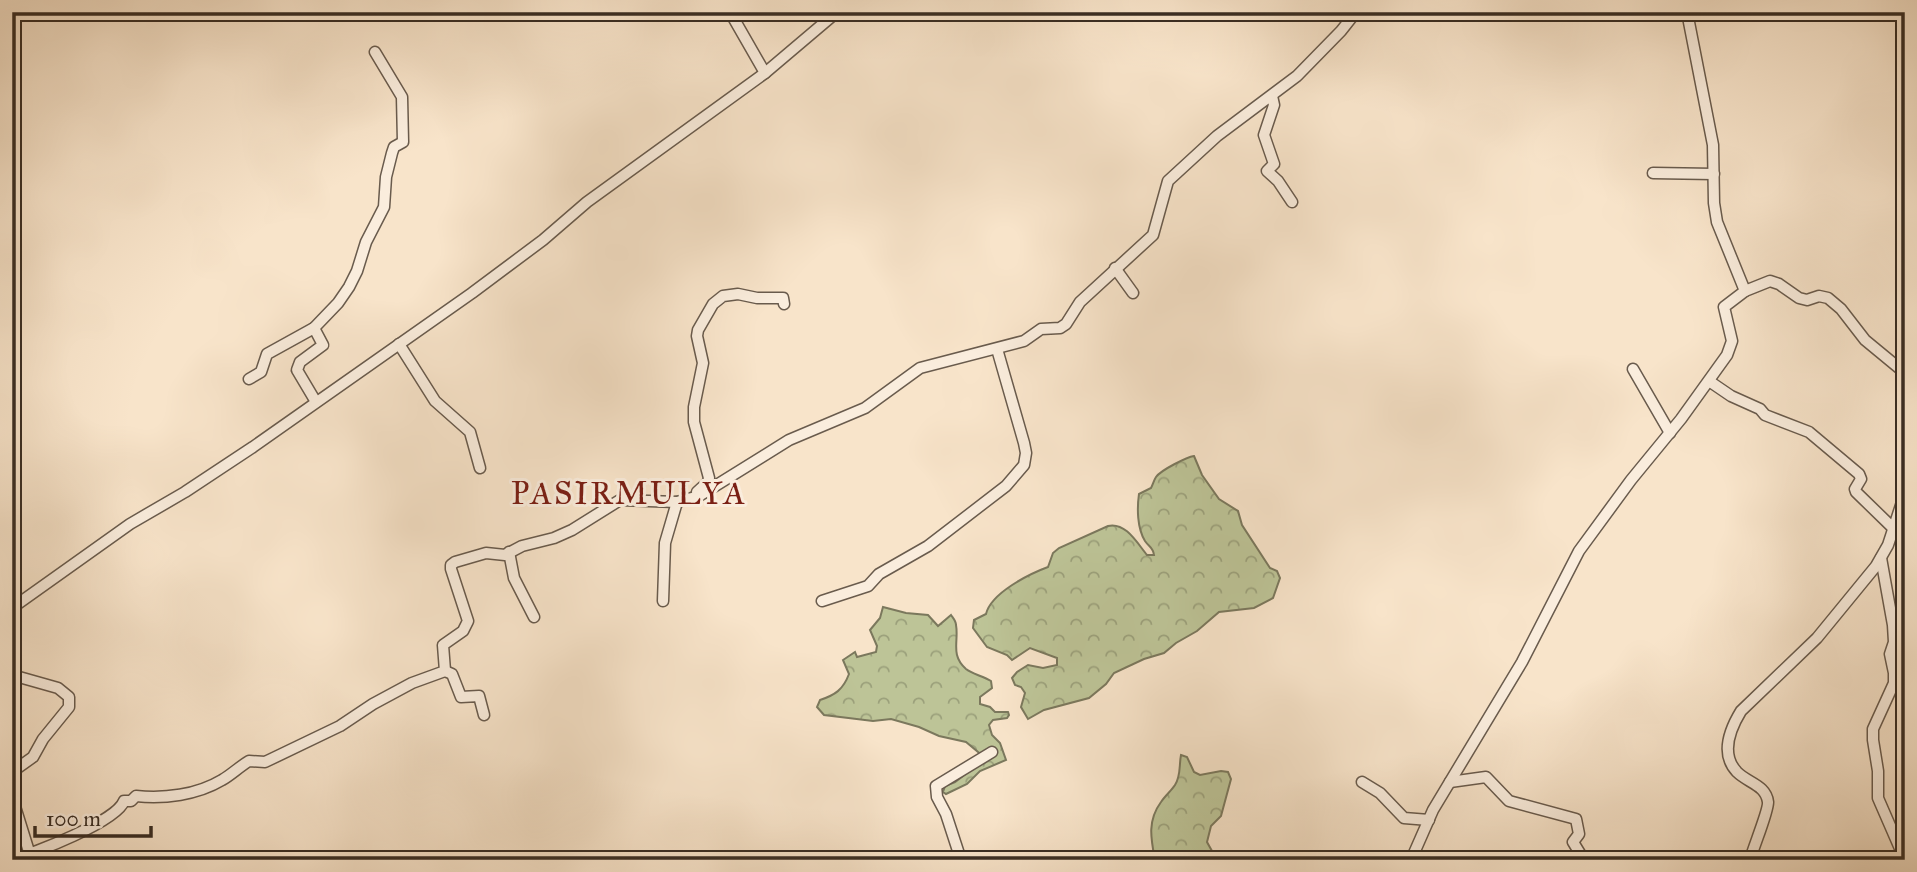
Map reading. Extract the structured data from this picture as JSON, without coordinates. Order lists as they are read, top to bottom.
{
  "districts": ["PASIRMULYA"],
  "scale_bar": "100 m"
}
